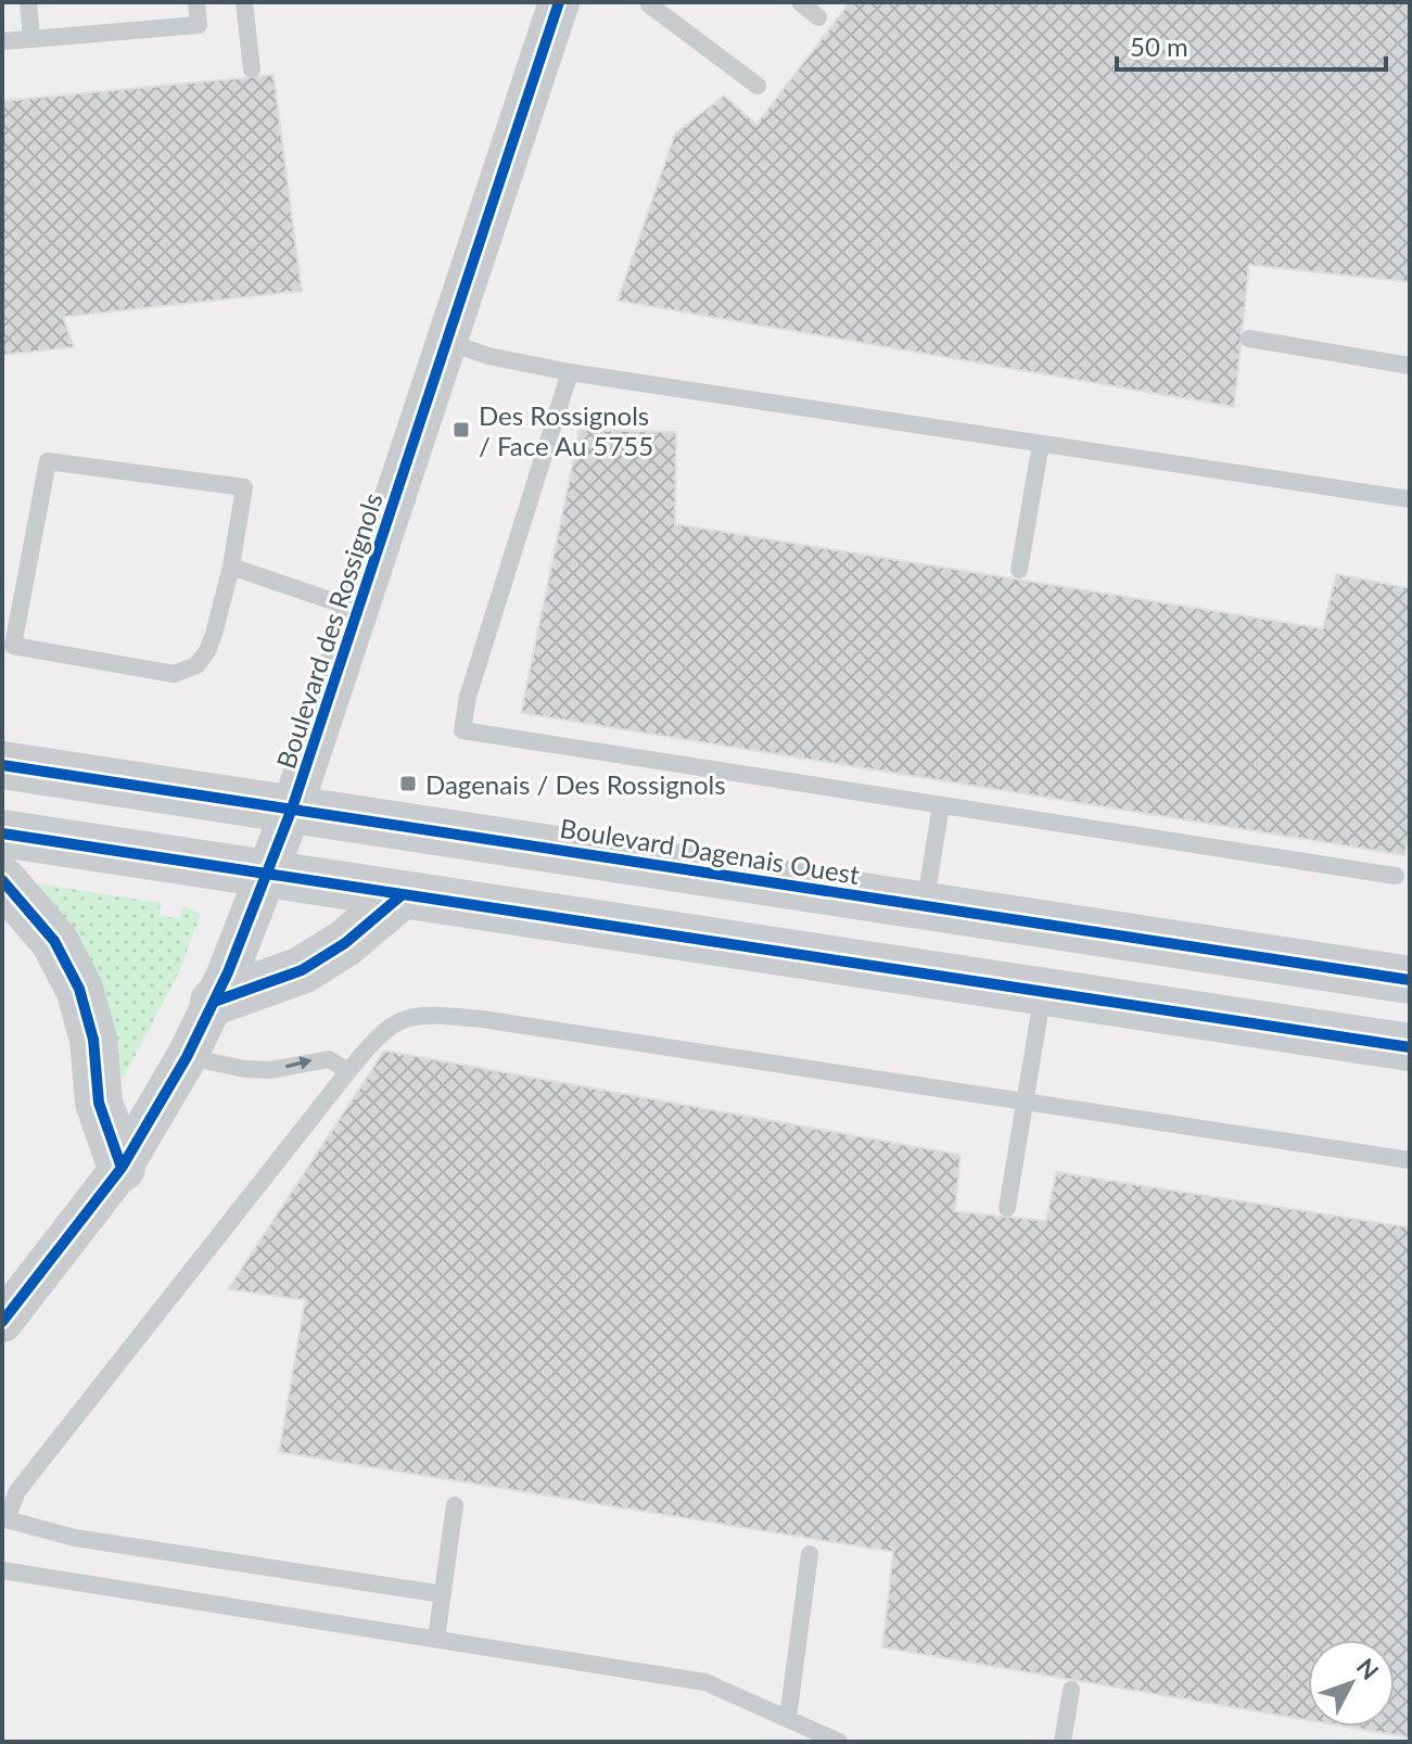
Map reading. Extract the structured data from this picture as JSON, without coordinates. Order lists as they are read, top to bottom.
{
  "streets": {
    "main road": ["Boulevard Dagenais Ouest"],
    "street": ["Boulevard des Rossignols"]
  },
  "crossings": [
    ["Boulevard des Rossignols", "Boulevard Dagenais Ouest"]
  ],
  "places": {
    "transit": ["Des Rossignols / Face Au 5755", "Dagenais / Des Rossignols"]
  },
  "scale_bar": "50 m",
  "north": "top right"
}
